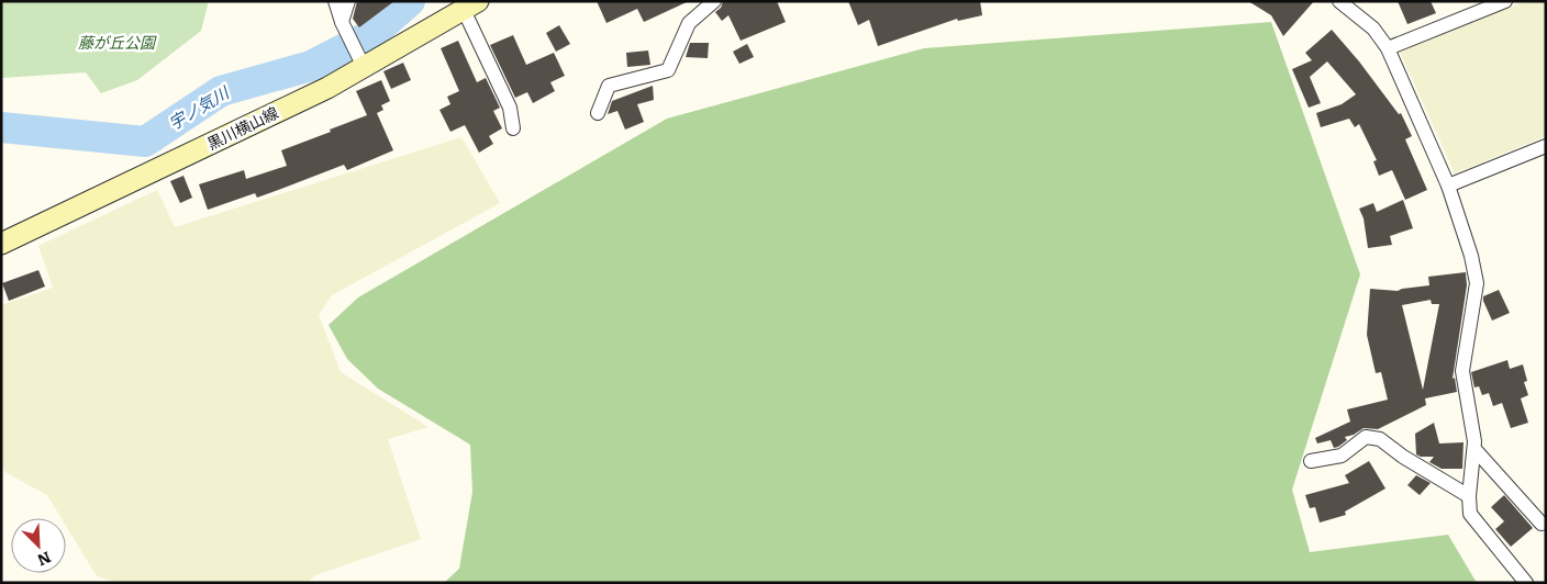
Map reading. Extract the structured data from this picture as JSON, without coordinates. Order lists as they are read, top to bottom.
{
  "streets": {
    "main road": ["黒川横山線"]
  },
  "water": ["宇ノ気川"],
  "parks": ["藤が丘公園"],
  "north": "bottom right"
}
